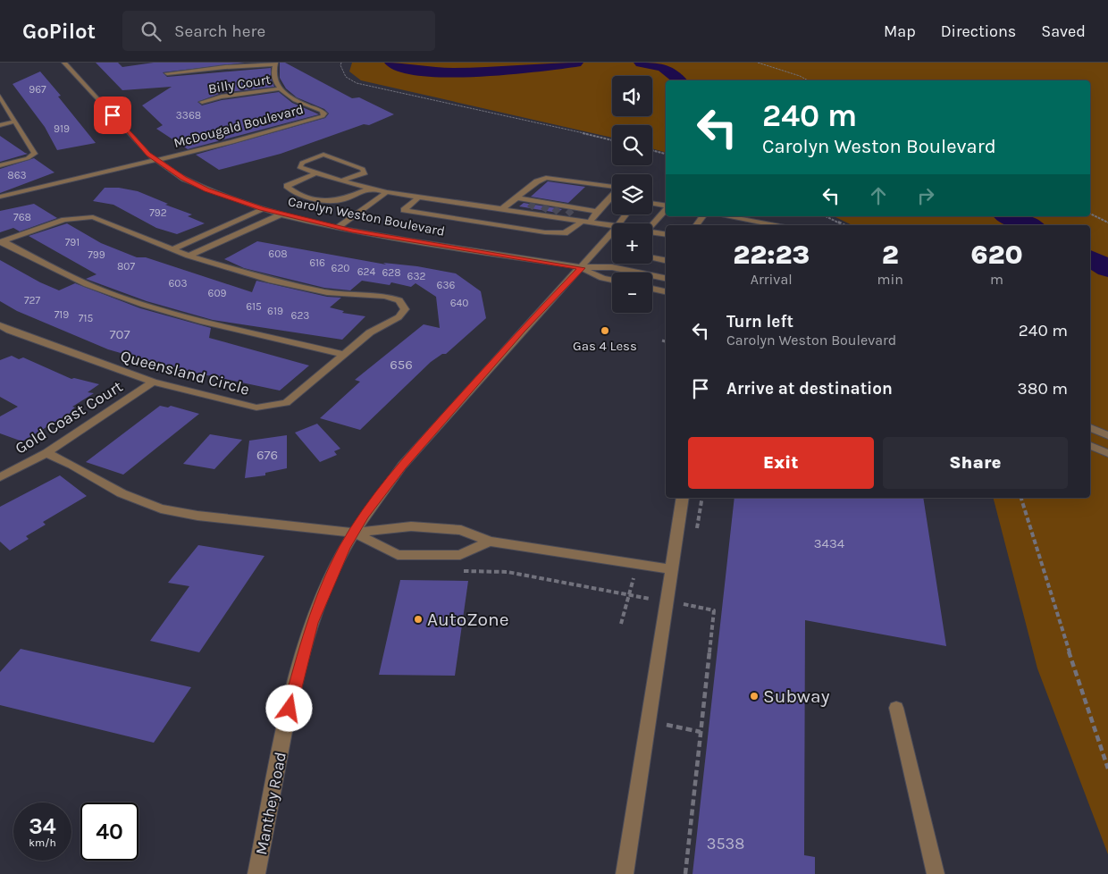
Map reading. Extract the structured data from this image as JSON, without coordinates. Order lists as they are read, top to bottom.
{
  "streets": {
    "street": [
      "Billy Court",
      "McDougald Boulevard",
      "Carolyn Weston Boulevard",
      "Queensland Circle",
      "Gold Coast Court",
      "Manthey Road"
    ]
  },
  "crossings": [
    ["Billy Court", "McDougald Boulevard"],
    ["McDougald Boulevard", "Carolyn Weston Boulevard"],
    ["Carolyn Weston Boulevard", "Manthey Road"],
    ["Queensland Circle", "Gold Coast Court"]
  ],
  "places": ["Gas 4 Less", "AutoZone", "Subway"],
  "house_numbers": [
    "967",
    "3368",
    "919",
    "863",
    "792",
    "768",
    "791",
    "608",
    "799",
    "616",
    "807",
    "620",
    "624",
    "628",
    "632",
    "603",
    "636",
    "609",
    "727",
    "640",
    "615",
    "619",
    "719",
    "623",
    "715",
    "707",
    "656",
    "676",
    "3434",
    "3538"
  ],
  "page": {
    "header": "GoPilot",
    "search": "Search here",
    "nav": ["Map", "Directions", "Saved"],
    "map_buttons": ["+", "−"],
    "turn": ["240 m", "Carolyn Weston Boulevard"],
    "eta": [
      "22:23",
      "Arrival",
      "2",
      "min",
      "620",
      "m"
    ],
    "list": [
      {
        "name": "Turn left",
        "note": "Carolyn Weston Boulevard",
        "value": "240 m"
      },
      {
        "name": "Arrive at destination",
        "value": "380 m"
      }
    ],
    "buttons": ["Exit", "Share"],
    "speed": "34 km/h",
    "limit": "40"
  }
}
